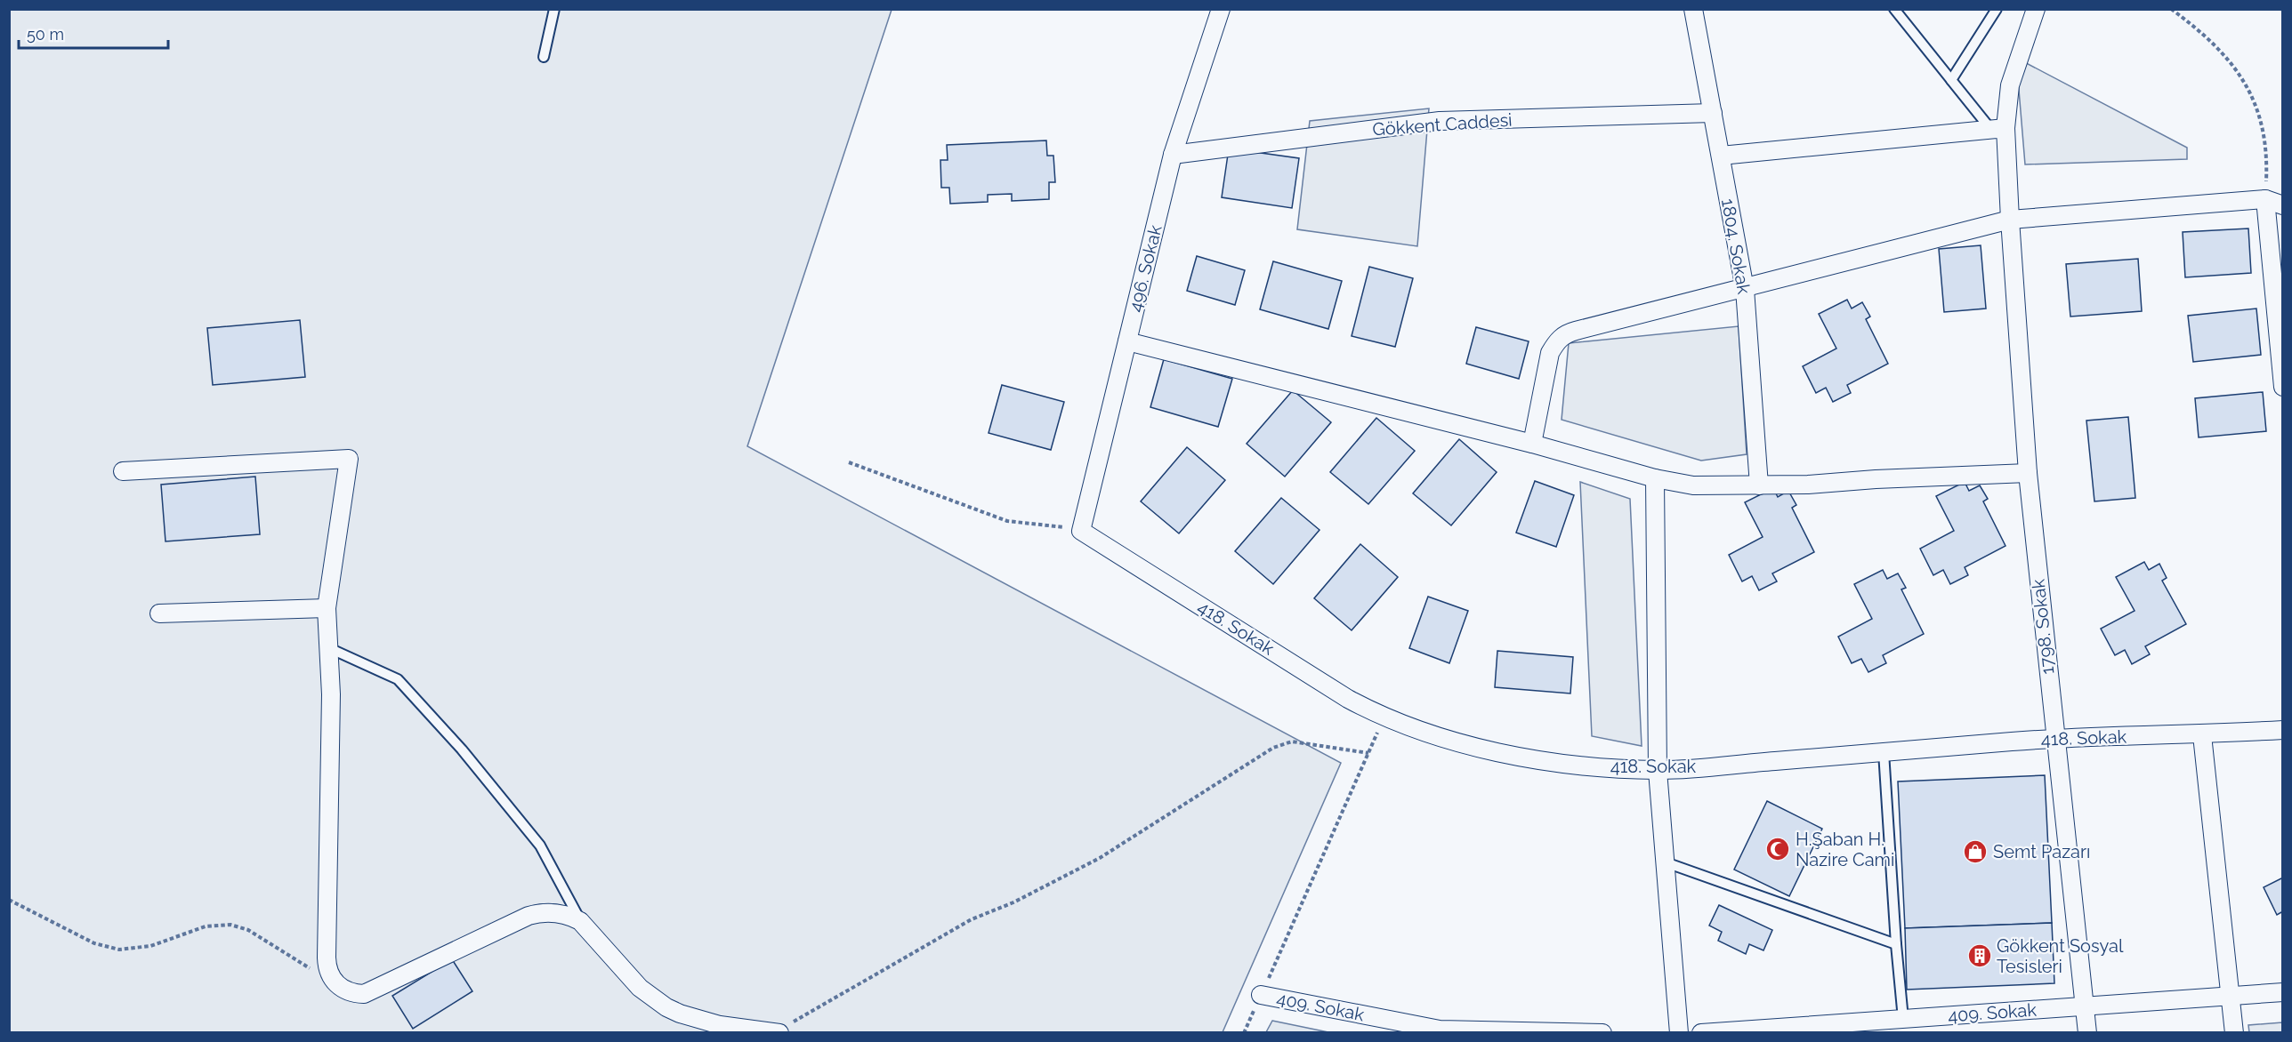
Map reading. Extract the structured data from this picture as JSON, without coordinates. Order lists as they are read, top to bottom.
{
  "streets": {
    "street": [
      "Gökkent Caddesi",
      "1804. Sokak",
      "496. Sokak",
      "1798. Sokak",
      "418. Sokak",
      "409. Sokak"
    ]
  },
  "crossings": [
    ["Gökkent Caddesi", "1804. Sokak"],
    ["Gökkent Caddesi", "496. Sokak"],
    ["496. Sokak", "418. Sokak"],
    ["1798. Sokak", "418. Sokak"],
    ["1798. Sokak", "409. Sokak"]
  ],
  "places": {
    "mosque": ["H.Şaban H. Nazire Cami"],
    "shop": ["Semt Pazarı"],
    "building": ["Gökkent Sosyal Tesisleri"]
  },
  "scale_bar": "50 m"
}
